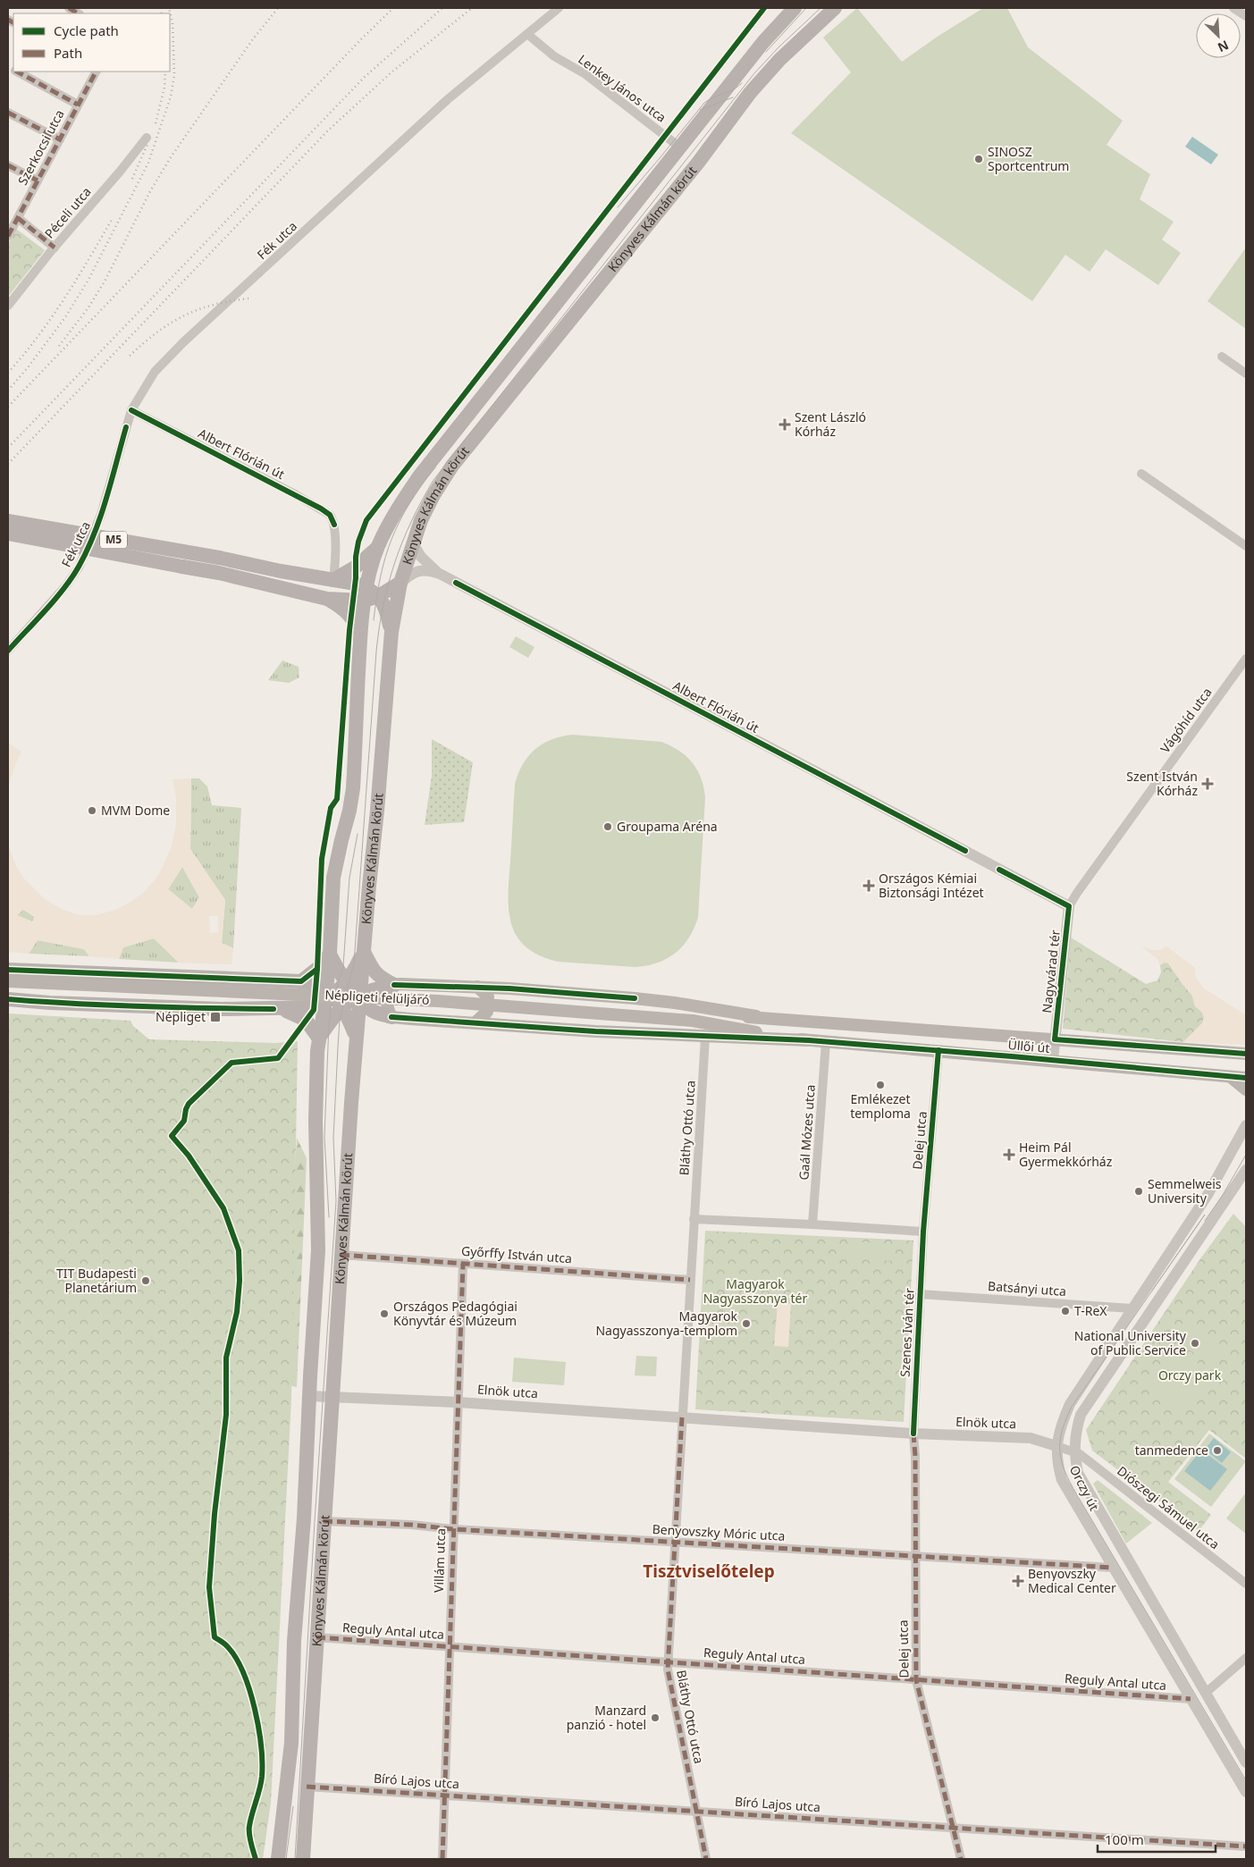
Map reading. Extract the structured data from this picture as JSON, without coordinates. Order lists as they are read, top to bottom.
{
  "streets": {
    "main road": [
      "Könyves Kálmán körút",
      "M5",
      "Népligeti felüljáró",
      "Üllői út"
    ],
    "street": [
      "Lenkey János utca",
      "Szerkocsi utca",
      "Péceli utca",
      "Fék utca",
      "Albert Flórián út",
      "Vágóhíd utca",
      "Nagyvárad tér",
      "Bláthy Ottó utca",
      "Gaál Mózes utca",
      "Delej utca",
      "Győrffy István utca",
      "Batsányi utca",
      "Szenes Iván tér",
      "Elnök utca",
      "Orczy út",
      "Diószegi Sámuel utca",
      "Benyovszky Móric utca",
      "Villám utca",
      "Reguly Antal utca",
      "Bíró Lajos utca"
    ]
  },
  "crossings": [
    ["Lenkey János utca", "Könyves Kálmán körút"],
    ["Lenkey János utca", "Fék utca"],
    ["Könyves Kálmán körút", "Albert Flórián út"],
    ["Könyves Kálmán körút", "M5"],
    ["Könyves Kálmán körút", "Győrffy István utca"],
    ["Könyves Kálmán körút", "Elnök utca"],
    ["Könyves Kálmán körút", "Benyovszky Móric utca"],
    ["Könyves Kálmán körút", "Reguly Antal utca"],
    ["Könyves Kálmán körút", "Bíró Lajos utca"],
    ["Fék utca", "Albert Flórián út"],
    ["Albert Flórián út", "M5"],
    ["Albert Flórián út", "Vágóhíd utca"],
    ["Albert Flórián út", "Nagyvárad tér"],
    ["Vágóhíd utca", "Nagyvárad tér"],
    ["Nagyvárad tér", "Üllői út"],
    ["Népligeti felüljáró", "Üllői út"],
    ["Üllői út", "Gaál Mózes utca"],
    ["Üllői út", "Delej utca"],
    ["Bláthy Ottó utca", "Elnök utca"],
    ["Bláthy Ottó utca", "Benyovszky Móric utca"],
    ["Bláthy Ottó utca", "Reguly Antal utca"],
    ["Bláthy Ottó utca", "Bíró Lajos utca"],
    ["Delej utca", "Szenes Iván tér"],
    ["Delej utca", "Elnök utca"],
    ["Delej utca", "Benyovszky Móric utca"],
    ["Delej utca", "Reguly Antal utca"],
    ["Delej utca", "Bíró Lajos utca"],
    ["Győrffy István utca", "Villám utca"],
    ["Batsányi utca", "Szenes Iván tér"],
    ["Batsányi utca", "Orczy út"],
    ["Szenes Iván tér", "Elnök utca"],
    ["Elnök utca", "Orczy út"],
    ["Elnök utca", "Villám utca"],
    ["Orczy út", "Diószegi Sámuel utca"],
    ["Orczy út", "Benyovszky Móric utca"],
    ["Orczy út", "Reguly Antal utca"],
    ["Benyovszky Móric utca", "Villám utca"],
    ["Villám utca", "Reguly Antal utca"],
    ["Villám utca", "Bíró Lajos utca"]
  ],
  "districts": ["Tisztviselőtelep"],
  "parks": ["Magyarok Nagyasszonya tér", "Orczy park"],
  "places": {
    "other": [
      "SINOSZ Sportcentrum",
      "MVM Dome",
      "Groupama Aréna",
      "Emlékezet temploma",
      "Semmelweis University",
      "TIT Budapesti Planetárium",
      "T-ReX",
      "Országos Pedagógiai Könyvtár és Múzeum",
      "Magyarok Nagyasszonya-templom",
      "National University of Public Service",
      "tanmedence",
      "Manzard panzió - hotel"
    ],
    "health": [
      "Szent László Kórház",
      "Szent István Kórház",
      "Országos Kémiai Biztonsági Intézet",
      "Heim Pál Gyermekkórház",
      "Benyovszky Medical Center"
    ],
    "transit": ["Népliget"]
  },
  "legend": ["Cycle path", "Path"],
  "scale_bar": "100 m",
  "north": "bottom right"
}
